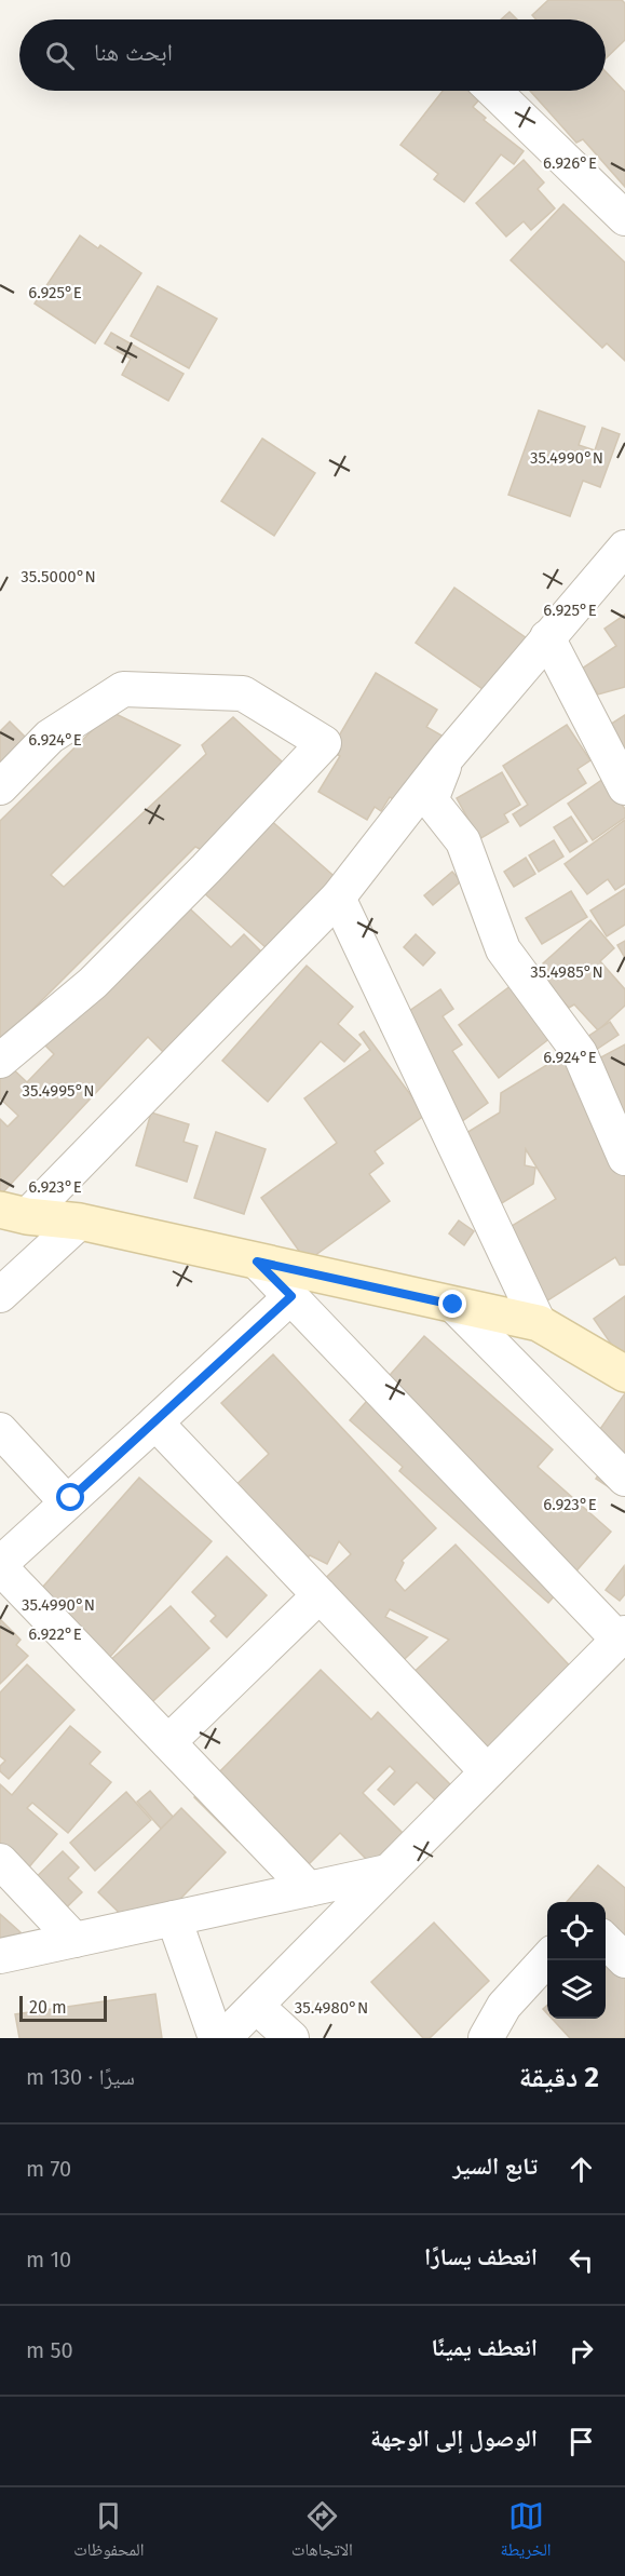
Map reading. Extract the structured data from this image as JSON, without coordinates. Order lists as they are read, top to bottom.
{
  "scale_bar": "20 m",
  "page": {
    "search": "ابحث هنا",
    "scale": "20 m",
    "heading": ["2 دقيقة", "سيرًا · 130 m"],
    "list": [
      ["تابع السير", "70 m"],
      ["انعطف يسارًا", "10 m"],
      ["انعطف يمينًا", "50 m"],
      "الوصول إلى الوجهة"
    ],
    "nav": ["الخريطة", "الاتجاهات", "المحفوظات"]
  },
  "coordinates": [
    "6.926°E",
    "6.925°E",
    "35.4990°N",
    "35.5000°N",
    "6.924°E",
    "35.4985°N",
    "35.4995°N",
    "6.923°E",
    "6.922°E",
    "35.4980°N"
  ]
}
